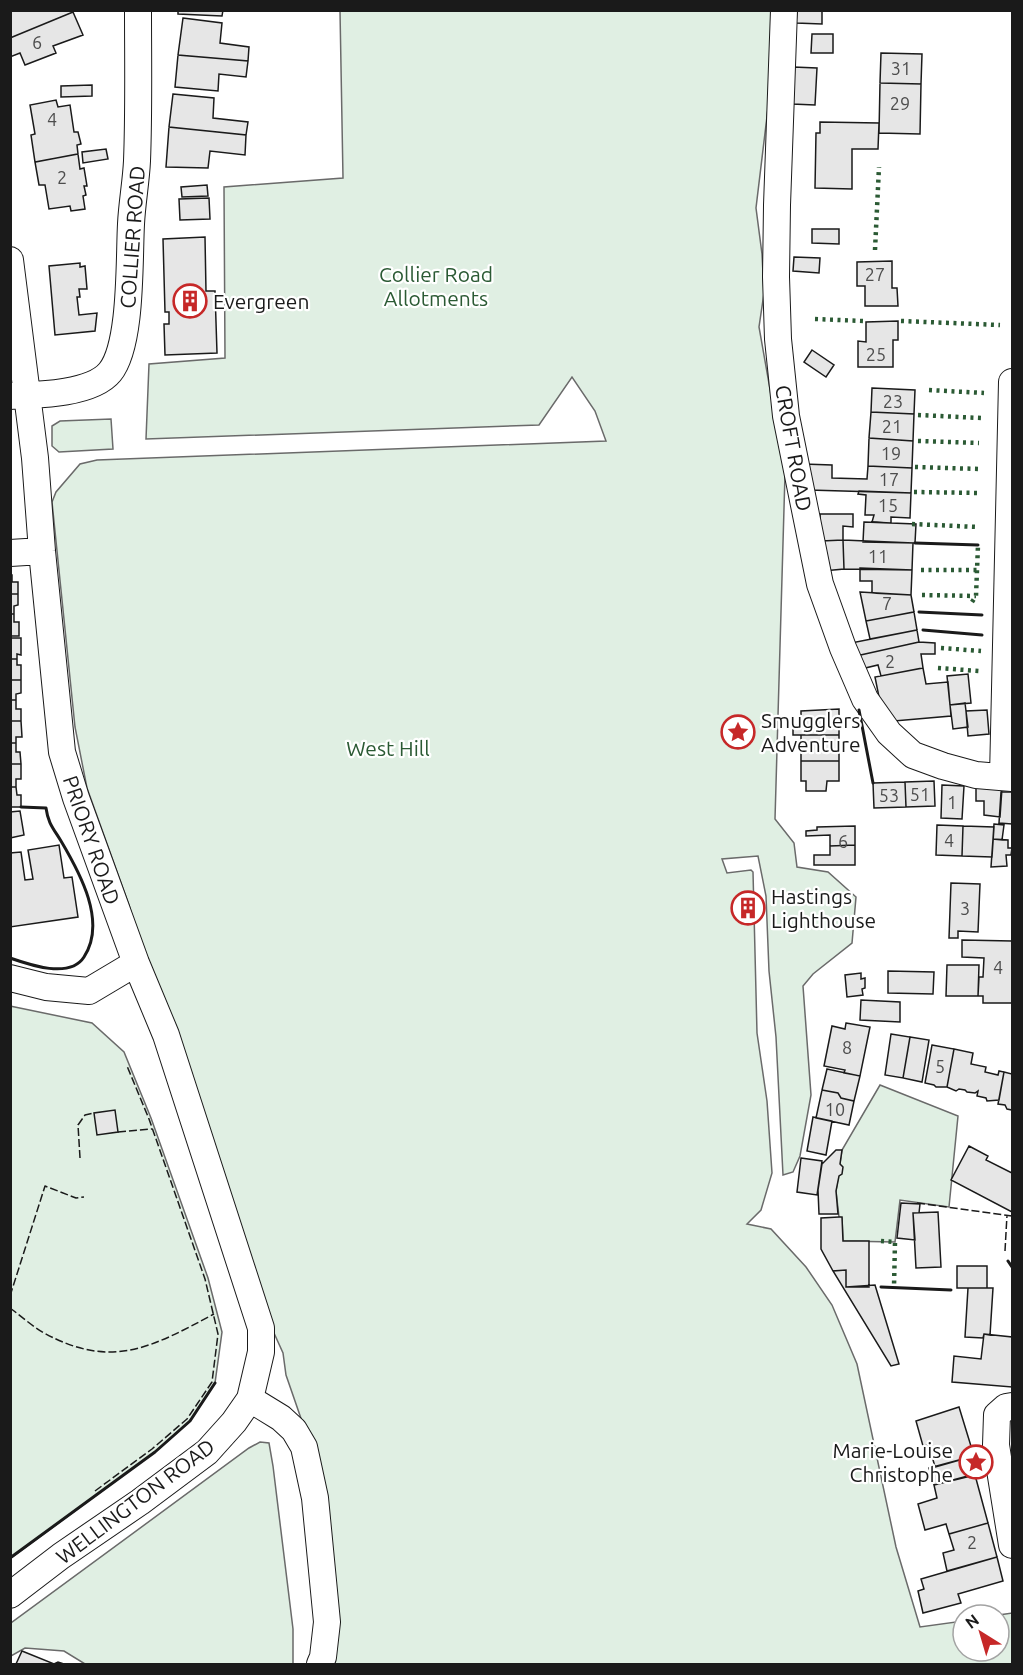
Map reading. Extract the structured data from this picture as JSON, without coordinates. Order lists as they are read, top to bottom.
{
  "streets": {
    "street": [
      "COLLIER ROAD",
      "CROFT ROAD",
      "PRIORY ROAD",
      "WELLINGTON ROAD"
    ]
  },
  "crossings": [
    ["COLLIER ROAD", "PRIORY ROAD"],
    ["PRIORY ROAD", "WELLINGTON ROAD"]
  ],
  "parks": ["Collier Road Allotments", "West Hill"],
  "places": {
    "building": ["Evergreen", "Hastings Lighthouse"],
    "place": ["Smugglers Adventure", "Marie-Louise Christophe"]
  },
  "house_numbers": [
    "6",
    "31",
    "29",
    "4",
    "2",
    "27",
    "25",
    "23",
    "21",
    "19",
    "17",
    "15",
    "11",
    "7",
    "2",
    "51",
    "53",
    "1",
    "4",
    "6",
    "3",
    "4",
    "8",
    "5",
    "10",
    "2"
  ],
  "north": "top left"
}
